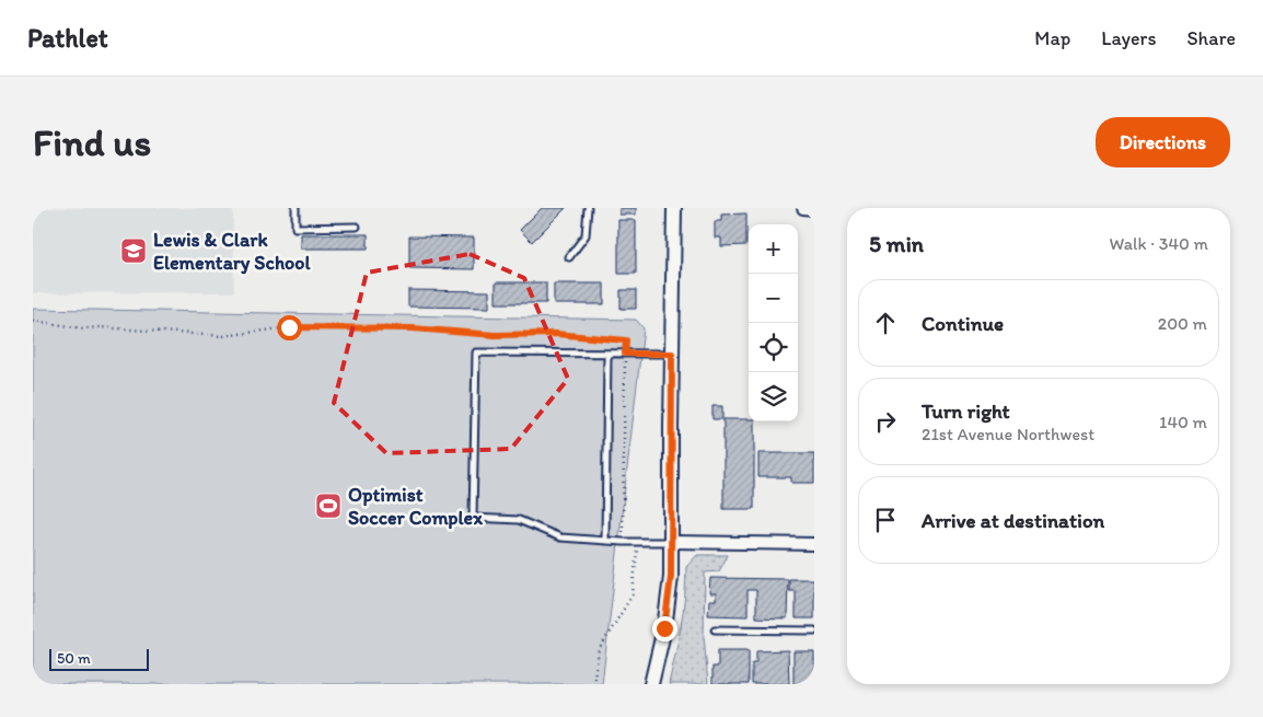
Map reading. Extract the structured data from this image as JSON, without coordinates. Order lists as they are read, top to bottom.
{
  "places": {
    "school or university": ["Lewis & Clark Elementary School"],
    "sports": ["Optimist Soccer Complex"]
  },
  "scale_bar": "50 m",
  "page": {
    "header": "Pathlet",
    "nav": ["Map", "Layers", "Share"],
    "buttons": "Directions",
    "title": "Find us",
    "heading": ["5 min", "Walk · 340 m"],
    "map_buttons": ["+", "−"],
    "list": [
      ["Continue", "200 m"],
      ["Turn right", "21st Avenue Northwest", "140 m"],
      "Arrive at destination"
    ],
    "scale": "50 m"
  }
}
